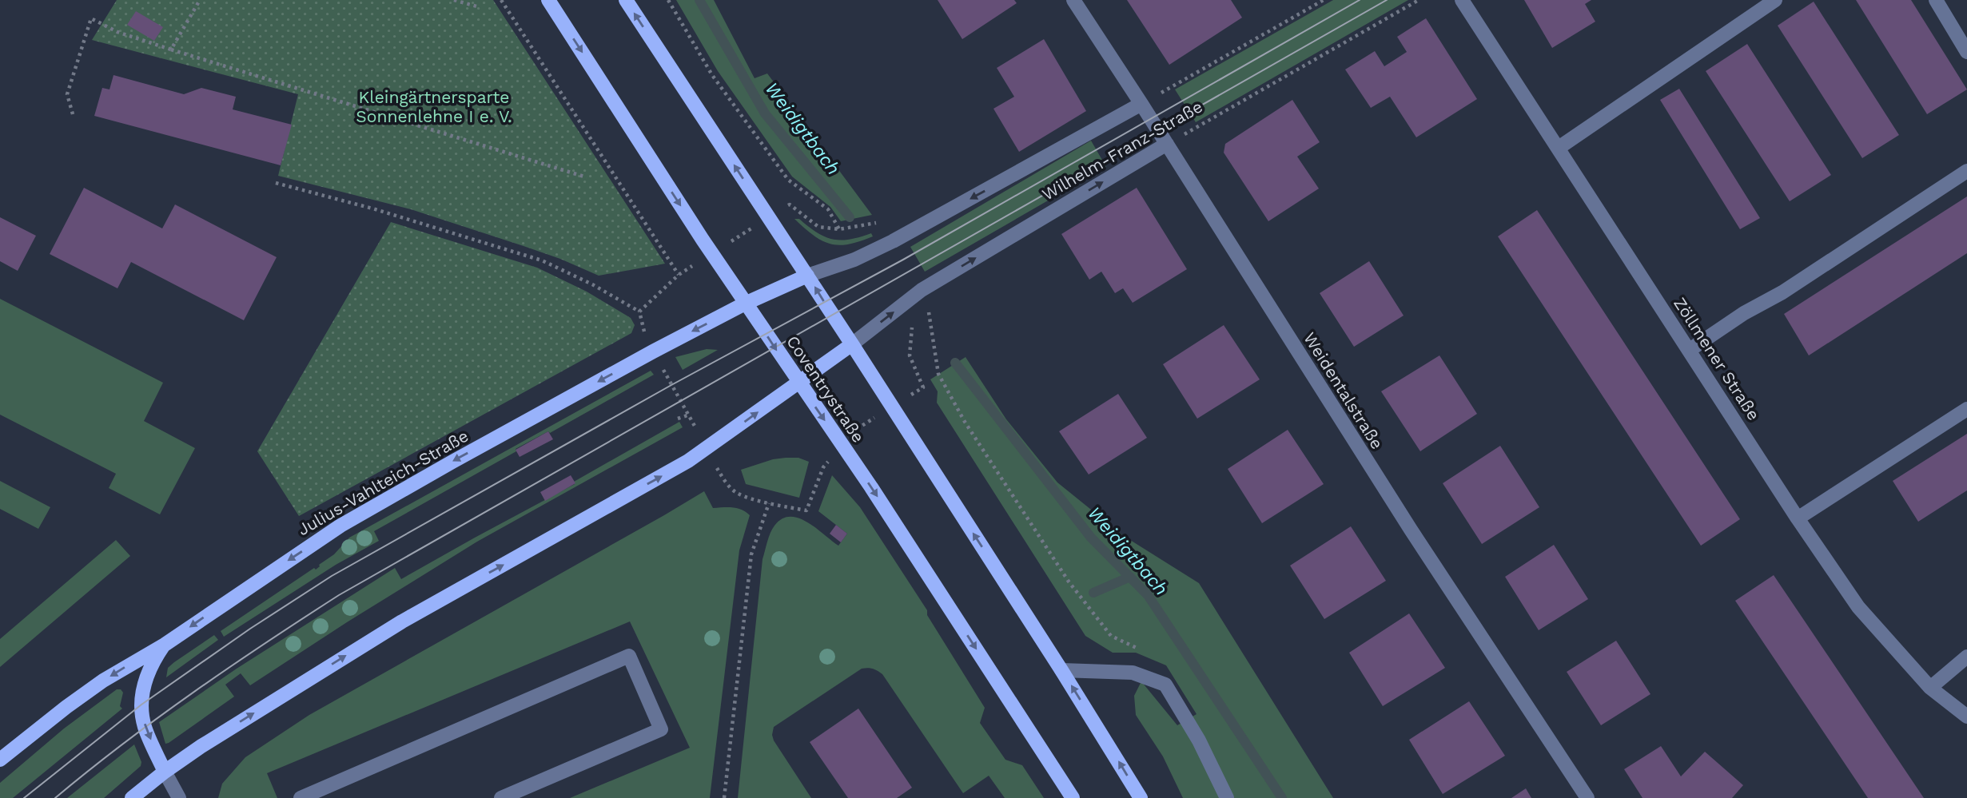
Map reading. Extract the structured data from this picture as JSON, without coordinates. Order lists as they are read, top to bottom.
{
  "streets": {
    "main road": ["Coventrystraße", "Julius-Vahlteich-Straße"],
    "street": ["Wilhelm-Franz-Straße", "Zöllmener Straße", "Weidentalstraße"]
  },
  "crossings": [
    ["Wilhelm-Franz-Straße", "Weidentalstraße"],
    ["Wilhelm-Franz-Straße", "Julius-Vahlteich-Straße"],
    ["Coventrystraße", "Julius-Vahlteich-Straße"]
  ],
  "water": ["Weidigtbach"],
  "parks": ["Kleingärtnersparte Sonnenlehne I e. V."]
}
